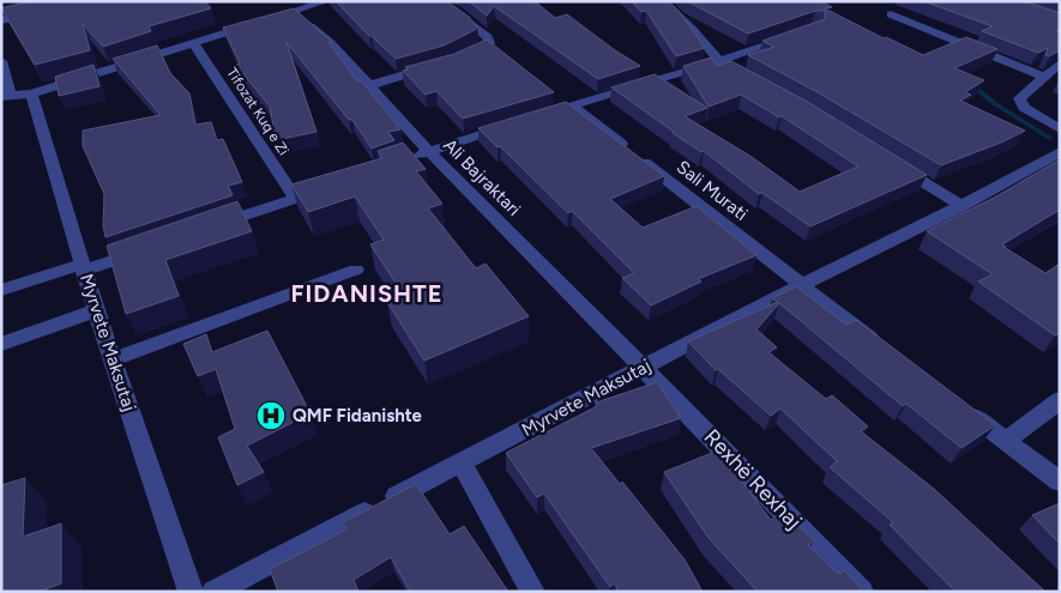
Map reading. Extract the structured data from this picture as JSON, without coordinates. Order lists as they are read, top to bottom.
{
  "streets": {
    "street": [
      "Tifozat Kuq e Zi",
      "Ali Bajraktari",
      "Sali Murati",
      "Myrvete Maksutaj",
      "Rexhë Rexhaj"
    ]
  },
  "crossings": [
    ["Ali Bajraktari", "Myrvete Maksutaj"],
    ["Ali Bajraktari", "Rexhë Rexhaj"],
    ["Sali Murati", "Myrvete Maksutaj"],
    ["Myrvete Maksutaj", "Rexhë Rexhaj"]
  ],
  "districts": ["FIDANISHTE"],
  "places": {
    "hospital": ["QMF Fidanishte"]
  }
}
